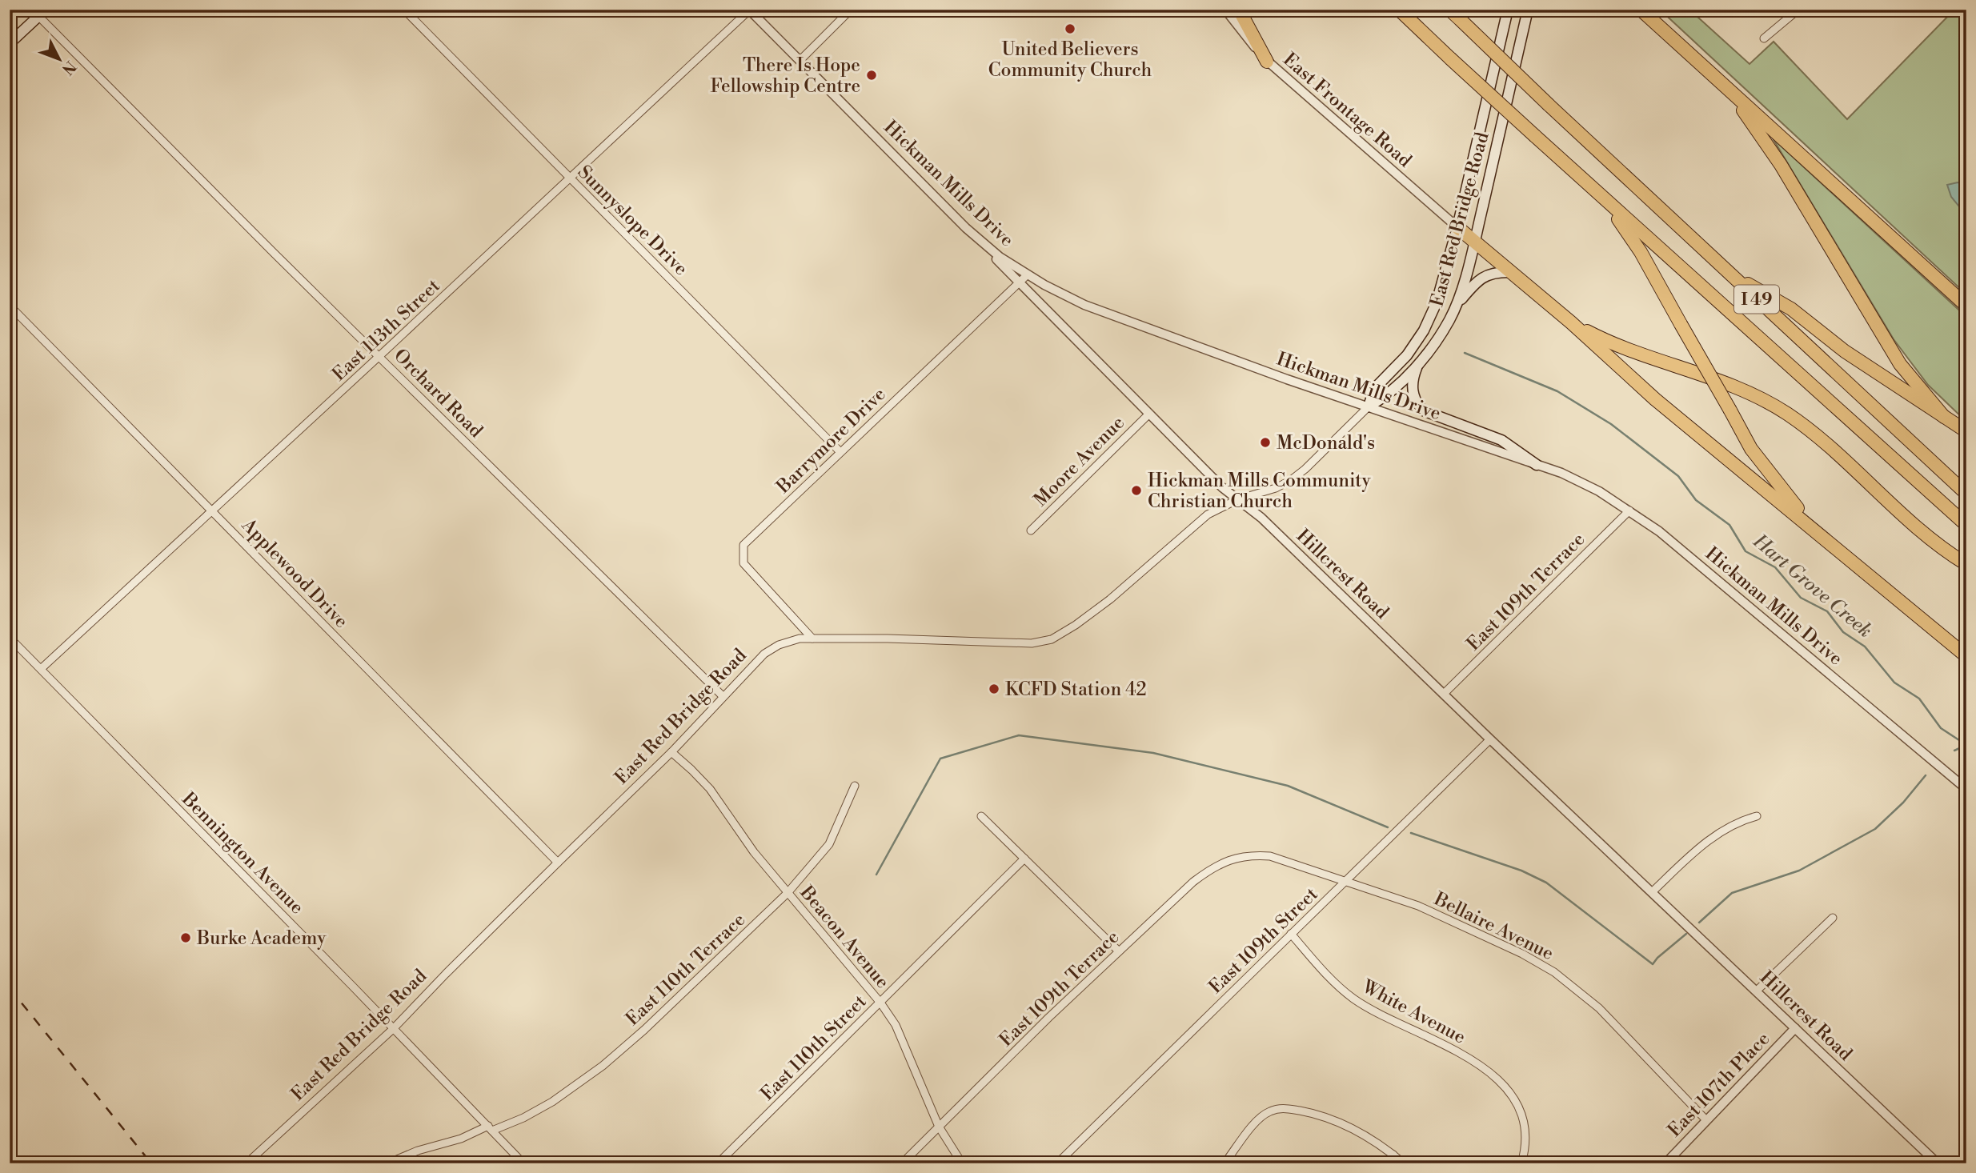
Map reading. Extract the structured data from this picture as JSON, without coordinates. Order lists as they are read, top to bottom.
{
  "streets": {
    "highway": ["I 49"],
    "main road": ["East Red Bridge Road"],
    "street": [
      "East Frontage Road",
      "Hickman Mills Drive",
      "Sunnyslope Drive",
      "East 113th Street",
      "Orchard Road",
      "Barrymore Drive",
      "Moore Avenue",
      "Applewood Drive",
      "Hillcrest Road",
      "East 109th Terrace",
      "Bennington Avenue",
      "Bellaire Avenue",
      "Beacon Avenue",
      "East 109th Street",
      "East 110th Terrace",
      "White Avenue",
      "East 110th Street",
      "East 107th Place"
    ]
  },
  "crossings": [
    ["East Frontage Road", "East Red Bridge Road"],
    ["Hickman Mills Drive", "East Red Bridge Road"],
    ["Hickman Mills Drive", "East 113th Street"],
    ["Hickman Mills Drive", "Barrymore Drive"],
    ["Hickman Mills Drive", "Hillcrest Road"],
    ["Hickman Mills Drive", "East 109th Terrace"],
    ["East Red Bridge Road", "Orchard Road"],
    ["East Red Bridge Road", "Barrymore Drive"],
    ["East Red Bridge Road", "Applewood Drive"],
    ["East Red Bridge Road", "Hillcrest Road"],
    ["East Red Bridge Road", "Bennington Avenue"],
    ["East Red Bridge Road", "Beacon Avenue"],
    ["Sunnyslope Drive", "East 113th Street"],
    ["Sunnyslope Drive", "Barrymore Drive"],
    ["East 113th Street", "Orchard Road"],
    ["East 113th Street", "Applewood Drive"],
    ["East 113th Street", "Bennington Avenue"],
    ["Barrymore Drive", "Hillcrest Road"],
    ["Moore Avenue", "Hillcrest Road"],
    ["Hillcrest Road", "East 109th Terrace"],
    ["Hillcrest Road", "East 109th Street"],
    ["Hillcrest Road", "East 107th Place"],
    ["East 109th Terrace", "Bellaire Avenue"],
    ["East 109th Terrace", "Beacon Avenue"],
    ["Bennington Avenue", "East 110th Terrace"],
    ["Bellaire Avenue", "East 109th Street"],
    ["Bellaire Avenue", "East 107th Place"],
    ["Beacon Avenue", "East 110th Terrace"],
    ["Beacon Avenue", "East 110th Street"],
    ["East 109th Street", "White Avenue"]
  ],
  "water": ["Hart Grove Creek"],
  "places": [
    "United Believers Community Church",
    "There Is Hope Fellowship Centre",
    "McDonald's",
    "Hickman Mills Community Christian Church",
    "KCFD Station 42",
    "Burke Academy"
  ],
  "north": "bottom right"
}
